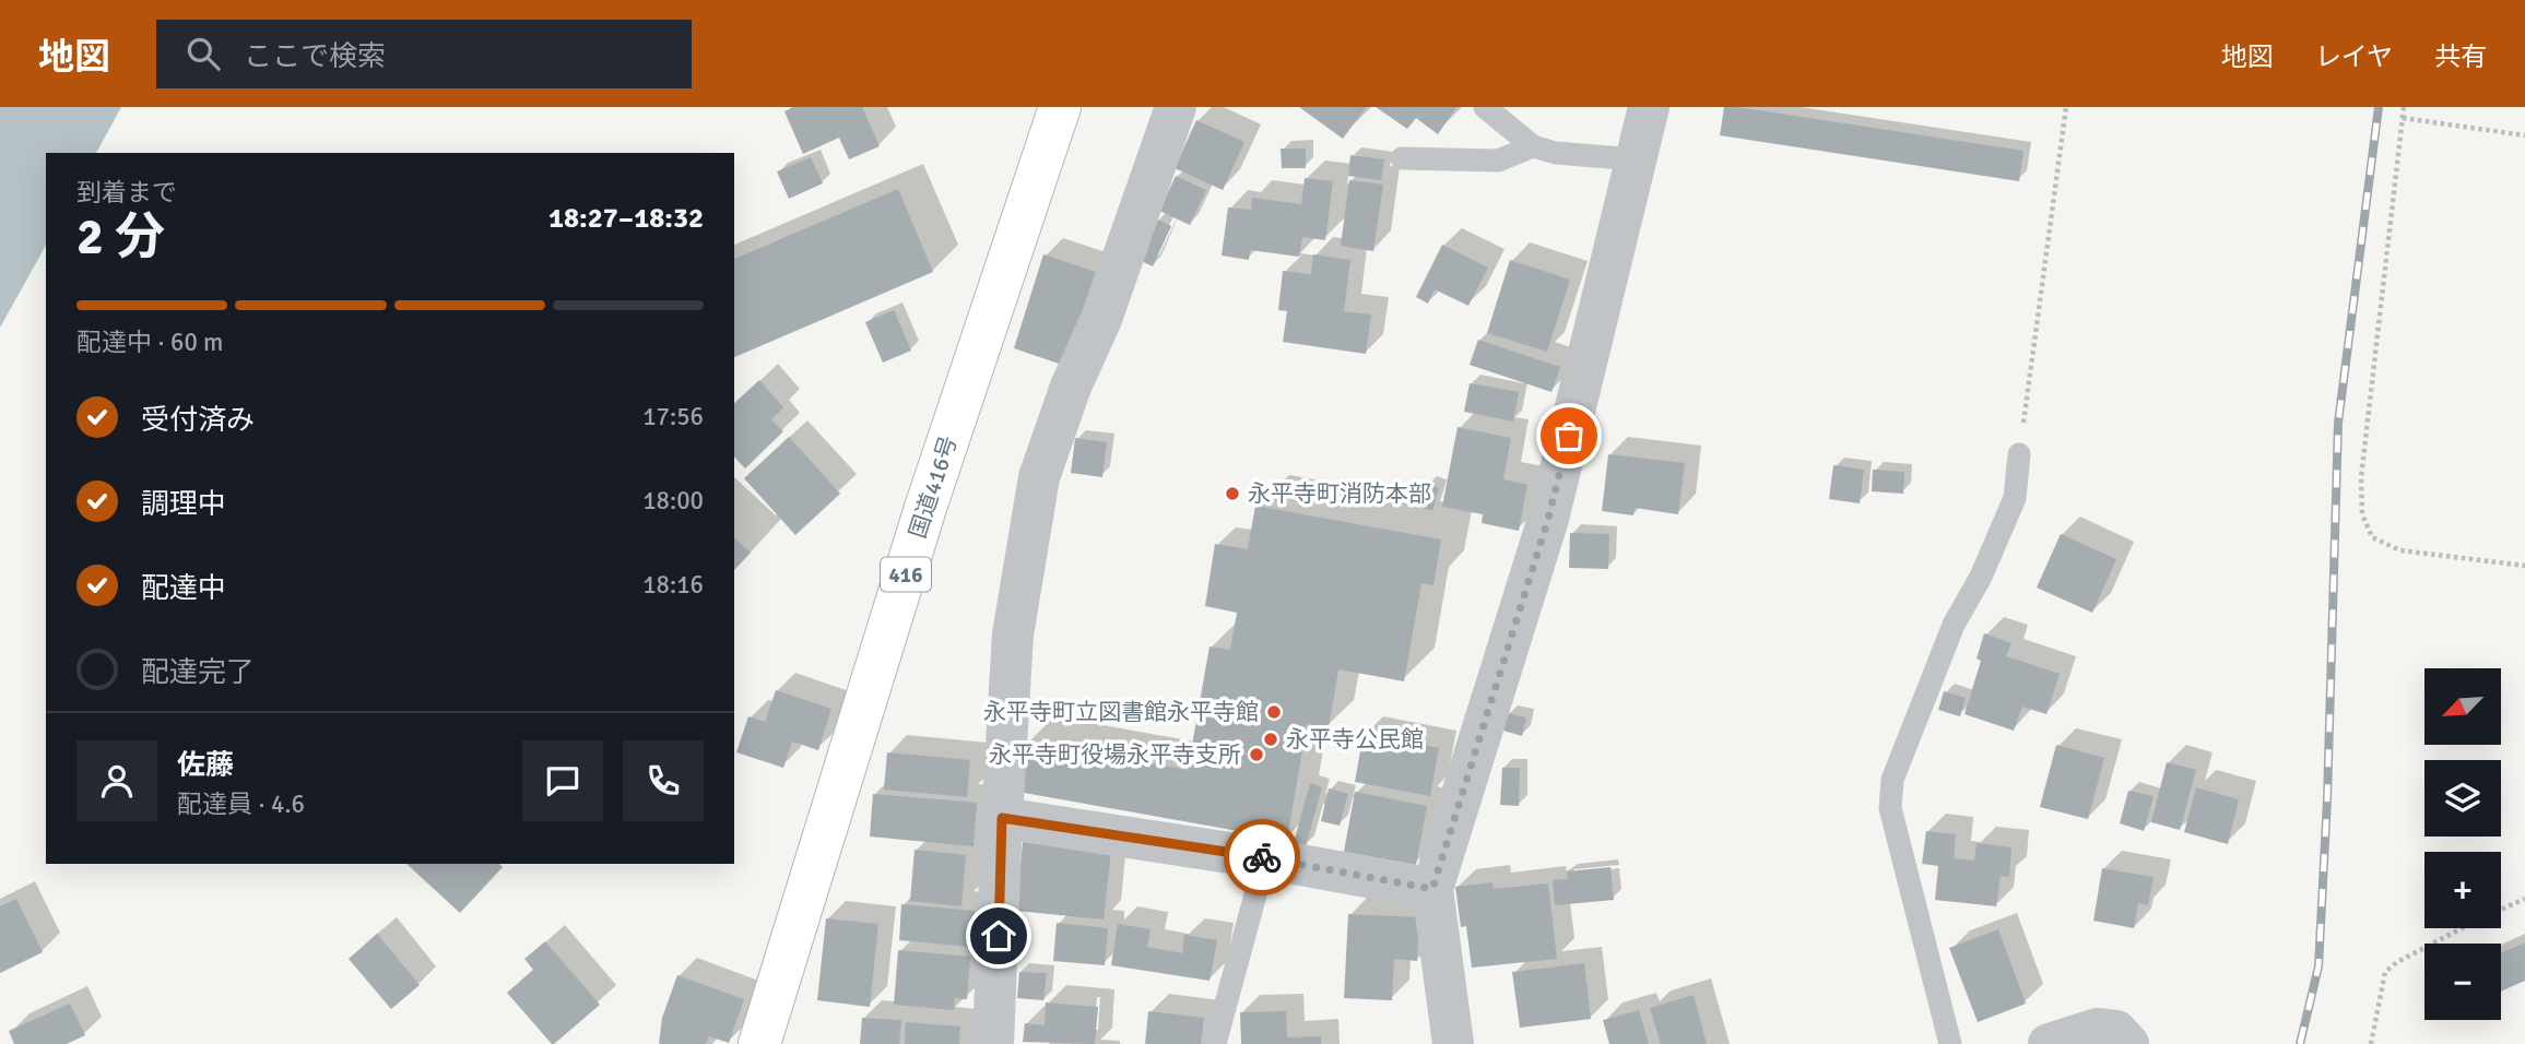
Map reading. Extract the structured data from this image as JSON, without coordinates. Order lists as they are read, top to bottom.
{
  "streets": {
    "highway": ["国道416号", "416"]
  },
  "places": [
    "永平寺町消防本部",
    "永平寺町立図書館永平寺館",
    "永平寺公民館",
    "永平寺町役場永平寺支所"
  ],
  "north": "bottom left",
  "page": {
    "header": "地図",
    "search": "ここで検索",
    "nav": ["地図", "レイヤ", "共有"],
    "heading": ["2 分", "到着まで", "18:27–18:32"],
    "panel": ["佐藤", "配達員 · 4.6"],
    "bar": "配達中 · 60 m",
    "list": [
      ["受付済み", "17:56"],
      ["調理中", "18:00"],
      ["配達中", "18:16"],
      "配達完了"
    ],
    "map_buttons": ["+", "−"]
  }
}
